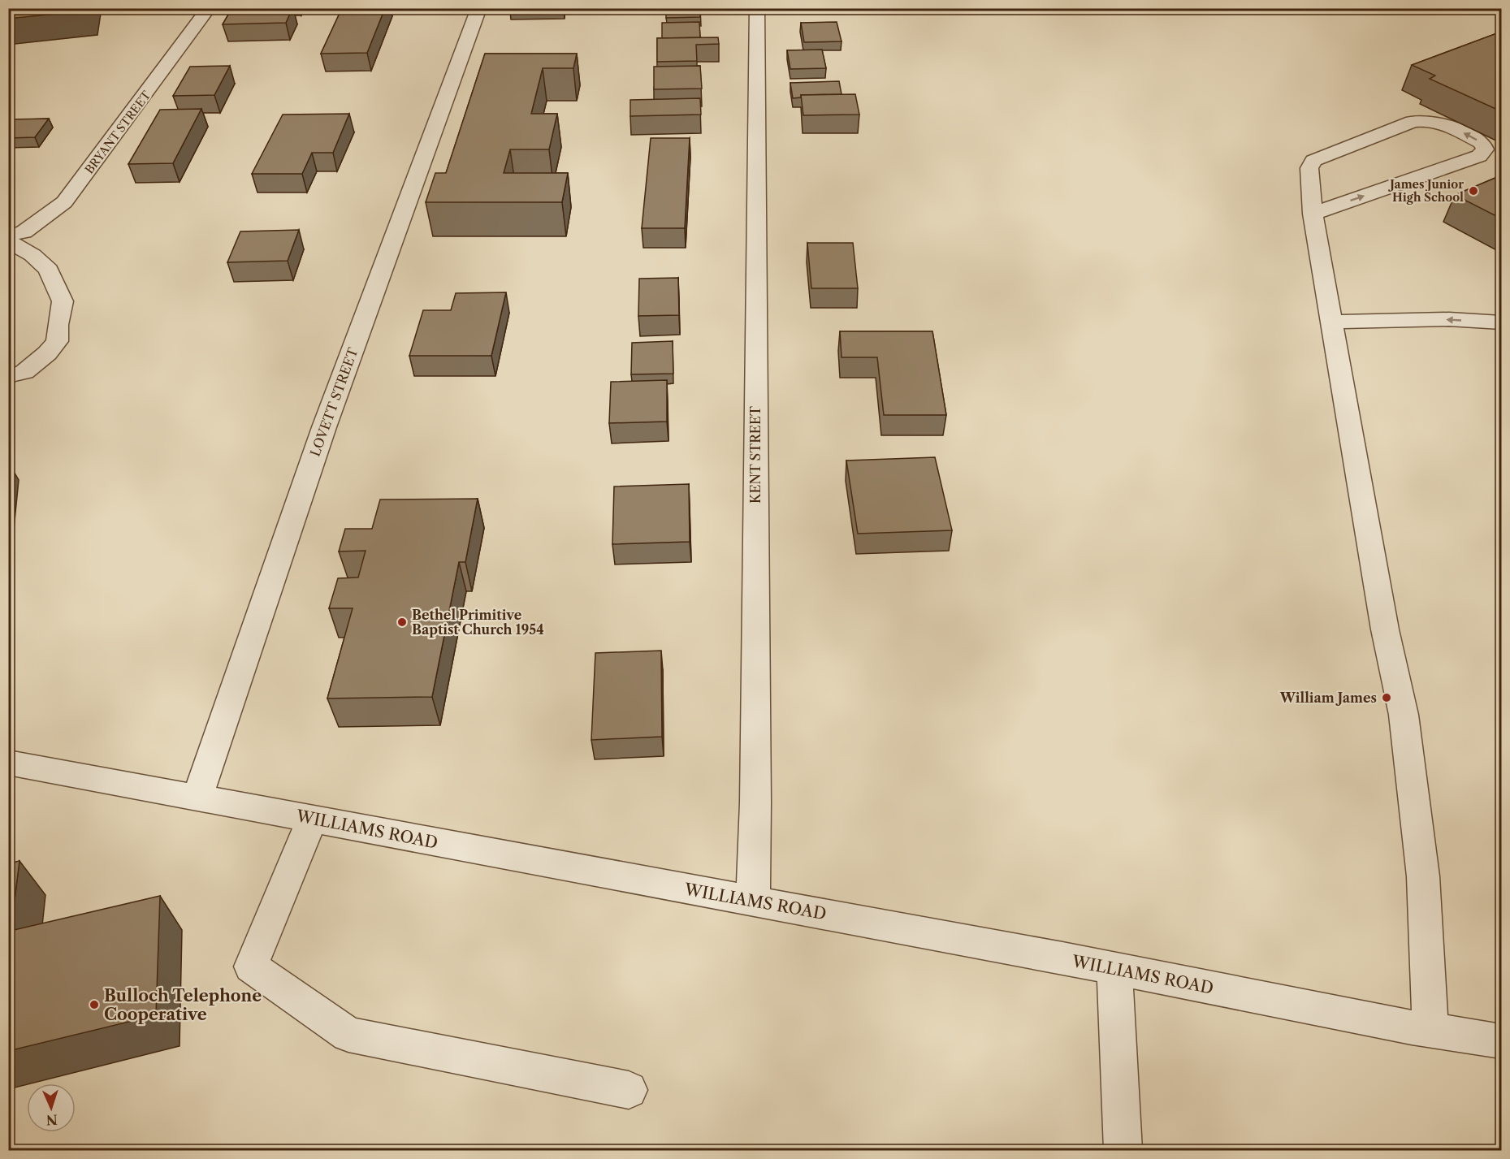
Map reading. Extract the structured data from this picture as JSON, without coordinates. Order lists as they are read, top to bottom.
{
  "streets": {
    "street": [
      "BRYANT STREET",
      "LOVETT STREET",
      "KENT STREET",
      "WILLIAMS ROAD"
    ]
  },
  "crossings": [
    ["LOVETT STREET", "WILLIAMS ROAD"],
    ["KENT STREET", "WILLIAMS ROAD"]
  ],
  "places": [
    "James Junior High School",
    "Bethel Primitive Baptist Church 1954",
    "William James",
    "Bulloch Telephone Cooperative"
  ],
  "north": "bottom"
}
